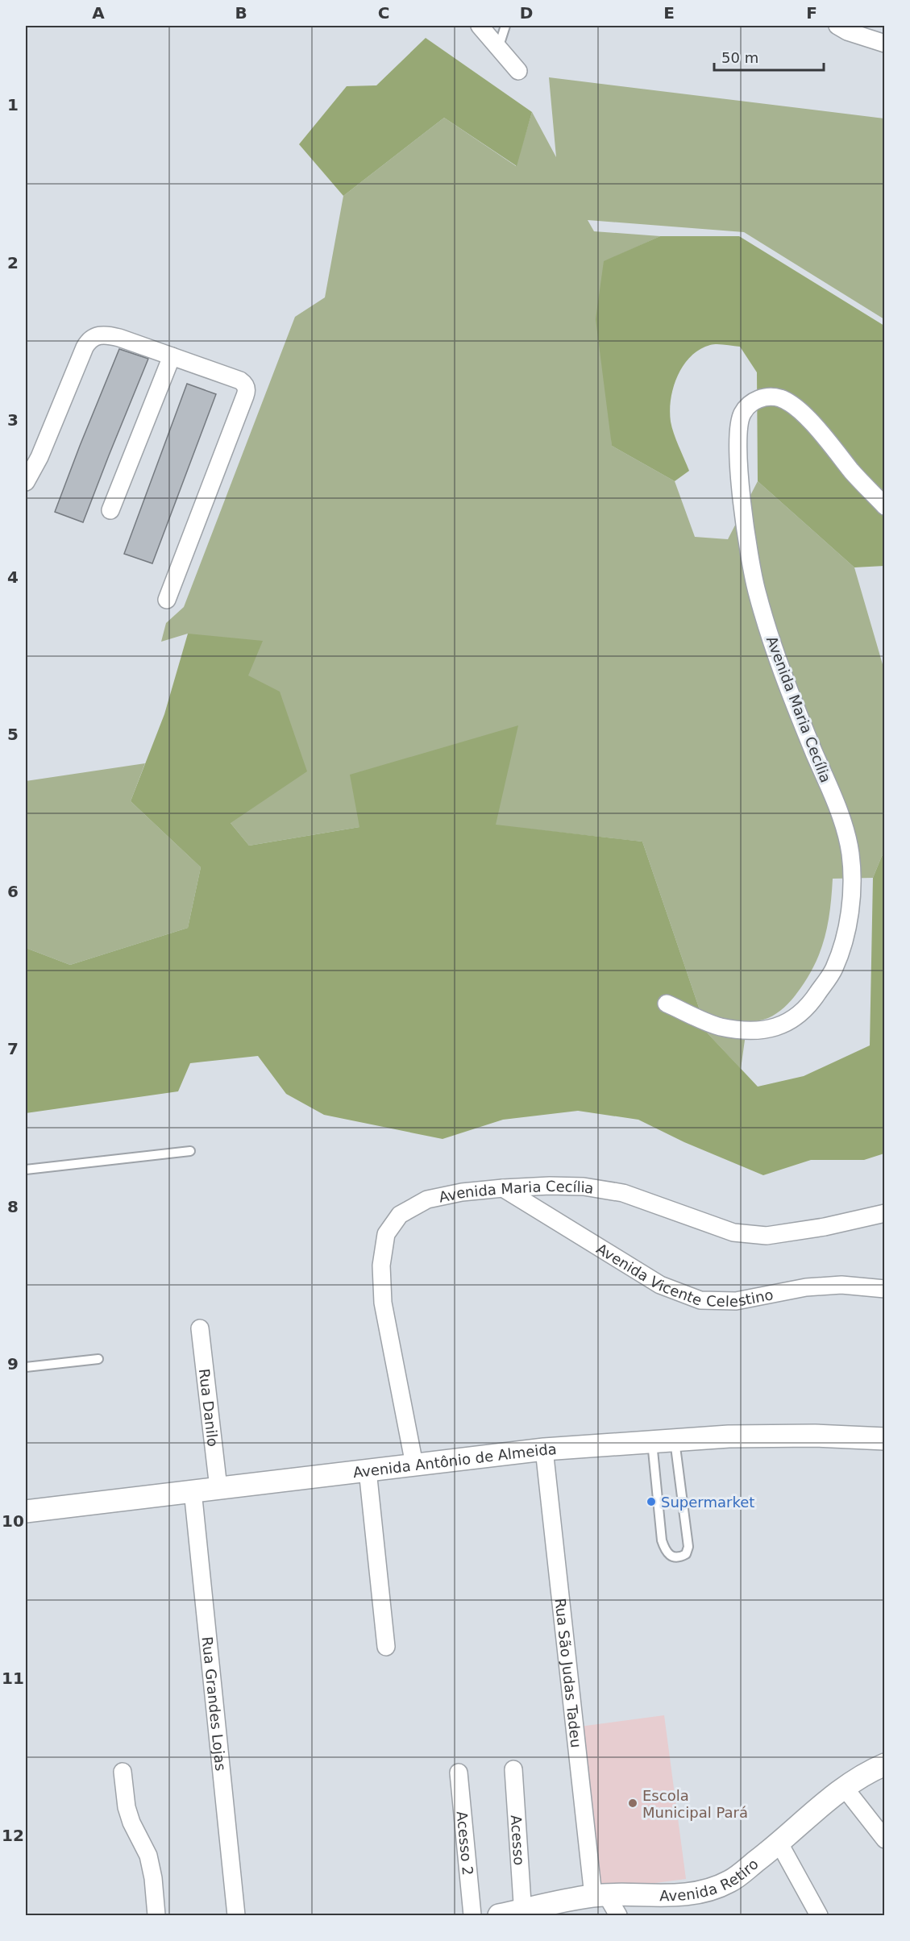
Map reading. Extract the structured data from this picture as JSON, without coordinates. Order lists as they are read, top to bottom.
{
  "streets": {
    "street": [
      "Avenida Maria Cecília",
      "Avenida Vicente Celestino",
      "Rua Danilo",
      "Avenida Antônio de Almeida",
      "Rua São Judas Tadeu",
      "Rua Grandes Lojas",
      "Acesso",
      "Acesso 2",
      "Avenida Retiro"
    ]
  },
  "crossings": [
    ["Avenida Maria Cecília", "Avenida Vicente Celestino"],
    ["Avenida Maria Cecília", "Avenida Antônio de Almeida"],
    ["Rua Danilo", "Avenida Antônio de Almeida"],
    ["Avenida Antônio de Almeida", "Rua São Judas Tadeu"],
    ["Avenida Antônio de Almeida", "Rua Grandes Lojas"],
    ["Rua São Judas Tadeu", "Avenida Retiro"],
    ["Acesso", "Avenida Retiro"]
  ],
  "places": ["Supermarket", "Escola Municipal Pará"],
  "scale_bar": "50 m",
  "grid": {
    "columns": [
      "A",
      "B",
      "C",
      "D",
      "E",
      "F"
    ],
    "rows": [
      "1",
      "2",
      "3",
      "4",
      "5",
      "6",
      "7",
      "8",
      "9",
      "10",
      "11",
      "12"
    ]
  }
}
